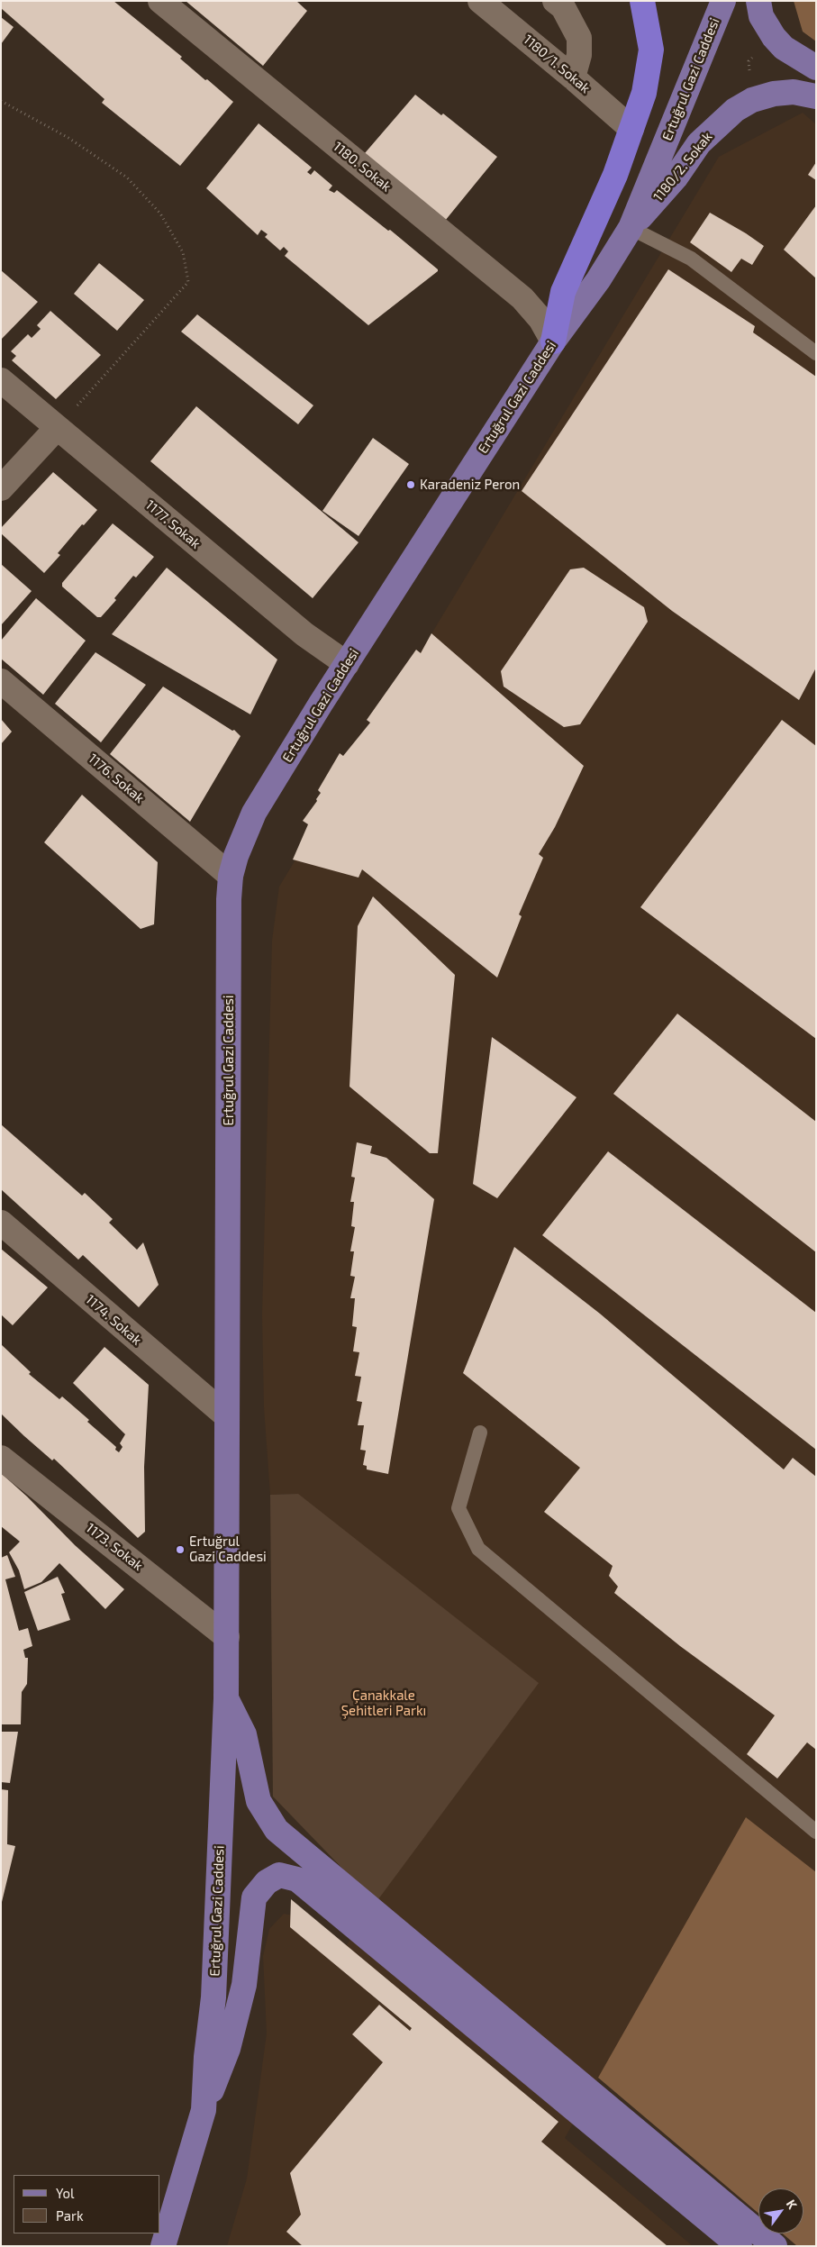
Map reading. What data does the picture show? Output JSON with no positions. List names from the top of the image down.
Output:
{
  "streets": {
    "main road": ["Ertuğrul Gazi Caddesi", "1180/2. Sokak"],
    "street": [
      "1180/1. Sokak",
      "1180. Sokak",
      "1177. Sokak",
      "1176. Sokak",
      "1174. Sokak",
      "1173. Sokak"
    ]
  },
  "crossings": [
    ["Ertuğrul Gazi Caddesi", "1180. Sokak"],
    ["Ertuğrul Gazi Caddesi", "1180/2. Sokak"],
    ["Ertuğrul Gazi Caddesi", "1177. Sokak"],
    ["Ertuğrul Gazi Caddesi", "1176. Sokak"],
    ["Ertuğrul Gazi Caddesi", "1174. Sokak"],
    ["Ertuğrul Gazi Caddesi", "1173. Sokak"]
  ],
  "parks": ["Çanakkale Şehitleri Parkı"],
  "places": ["Karadeniz Peron", "Ertuğrul Gazi Caddesi"],
  "legend": ["Yol", "Park"],
  "north": "top right"
}
